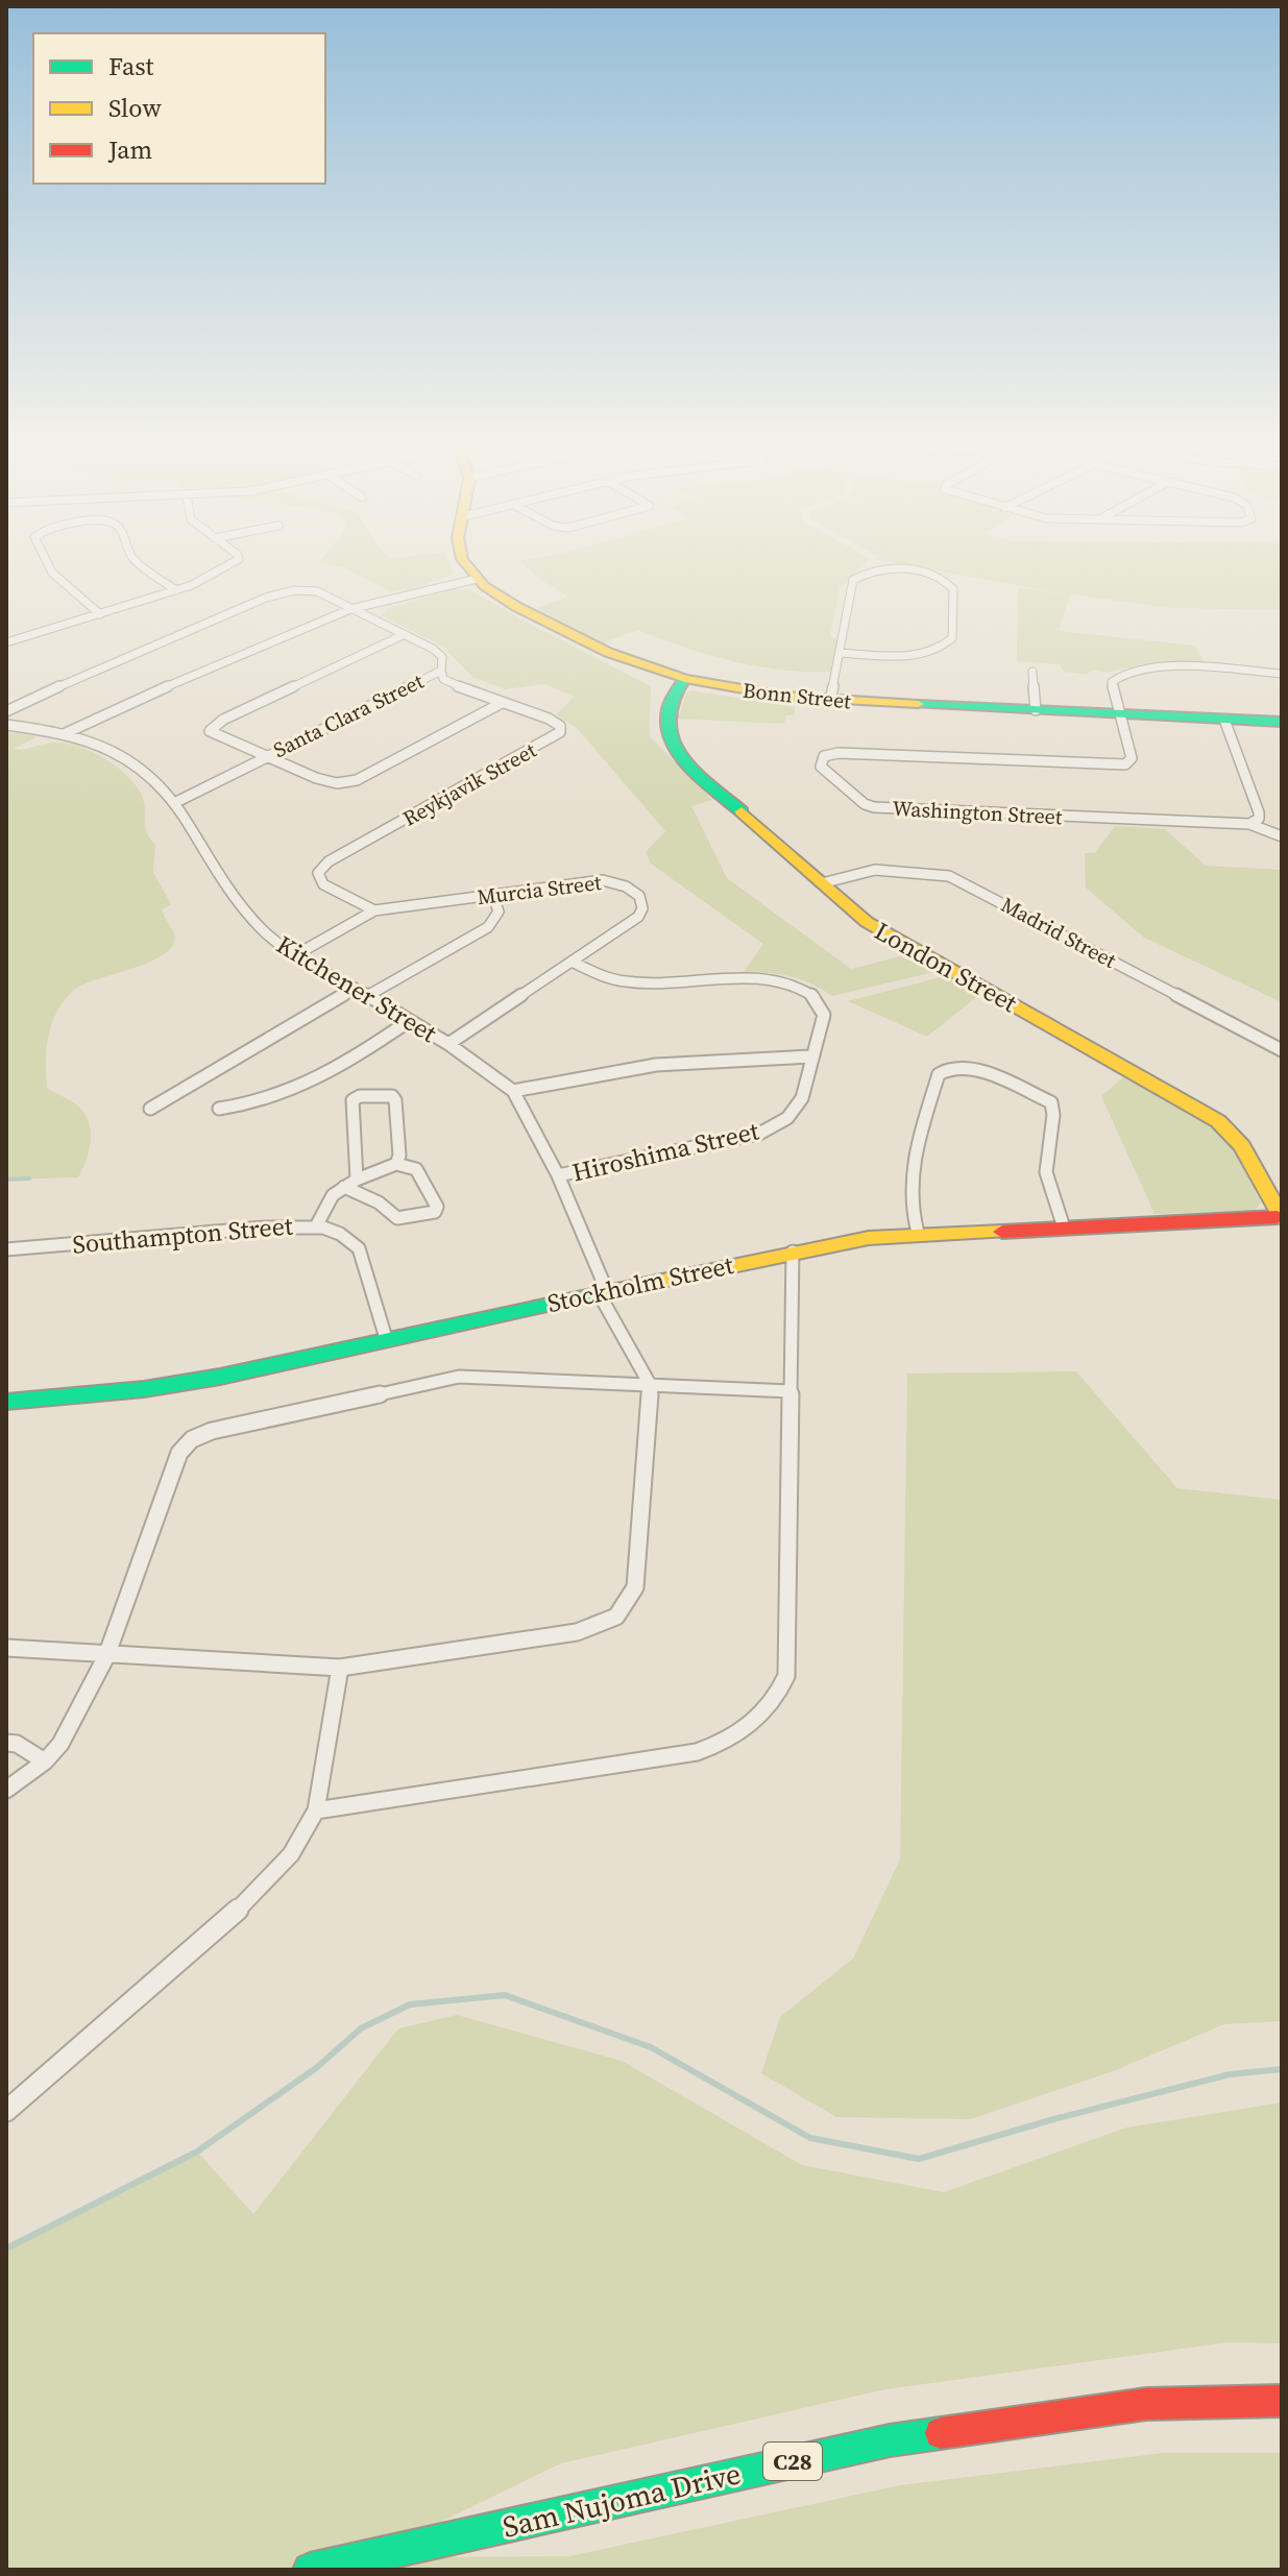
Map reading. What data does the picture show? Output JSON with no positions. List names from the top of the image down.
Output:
{
  "streets": {
    "street": [
      "Bonn Street",
      "Santa Clara Street",
      "Reykjavik Street",
      "Washington Street",
      "Murcia Street",
      "Madrid Street",
      "London Street",
      "Kitchener Street",
      "Hiroshima Street",
      "Southampton Street",
      "Stockholm Street",
      "C28",
      "Sam Nujoma Drive"
    ]
  },
  "crossings": [
    ["Bonn Street", "Washington Street"],
    ["Bonn Street", "London Street"],
    ["Santa Clara Street", "Reykjavik Street"],
    ["Santa Clara Street", "Kitchener Street"],
    ["Reykjavik Street", "Murcia Street"],
    ["Murcia Street", "Kitchener Street"],
    ["Murcia Street", "Hiroshima Street"],
    ["Madrid Street", "London Street"],
    ["London Street", "Stockholm Street"],
    ["Kitchener Street", "Hiroshima Street"],
    ["Kitchener Street", "Stockholm Street"],
    ["Southampton Street", "Stockholm Street"]
  ],
  "legend": ["Fast", "Slow", "Jam"]
}
